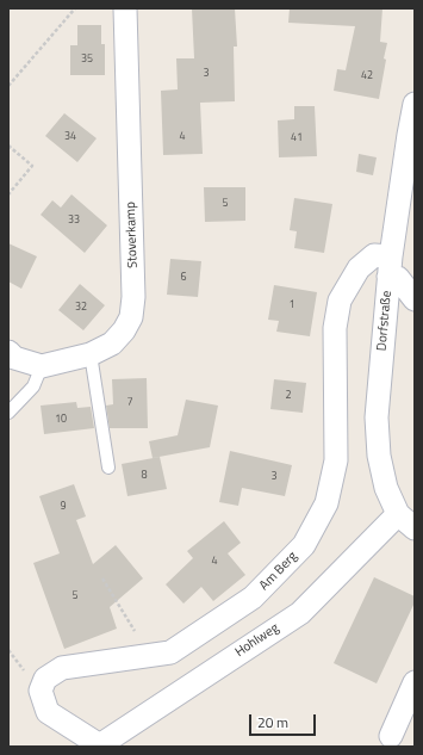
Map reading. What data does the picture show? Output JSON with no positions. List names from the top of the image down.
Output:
{
  "streets": {
    "street": [
      "Stoverkamp",
      "Dorfstraße",
      "Am Berg",
      "Hohlweg"
    ]
  },
  "crossings": [
    ["Dorfstraße", "Am Berg"],
    ["Dorfstraße", "Hohlweg"],
    ["Am Berg", "Hohlweg"]
  ],
  "house_numbers": [
    "35",
    "3",
    "42",
    "34",
    "4",
    "41",
    "5",
    "33",
    "6",
    "1",
    "32",
    "2",
    "7",
    "10",
    "8",
    "3",
    "9",
    "4",
    "5"
  ],
  "scale_bar": "20 m"
}
